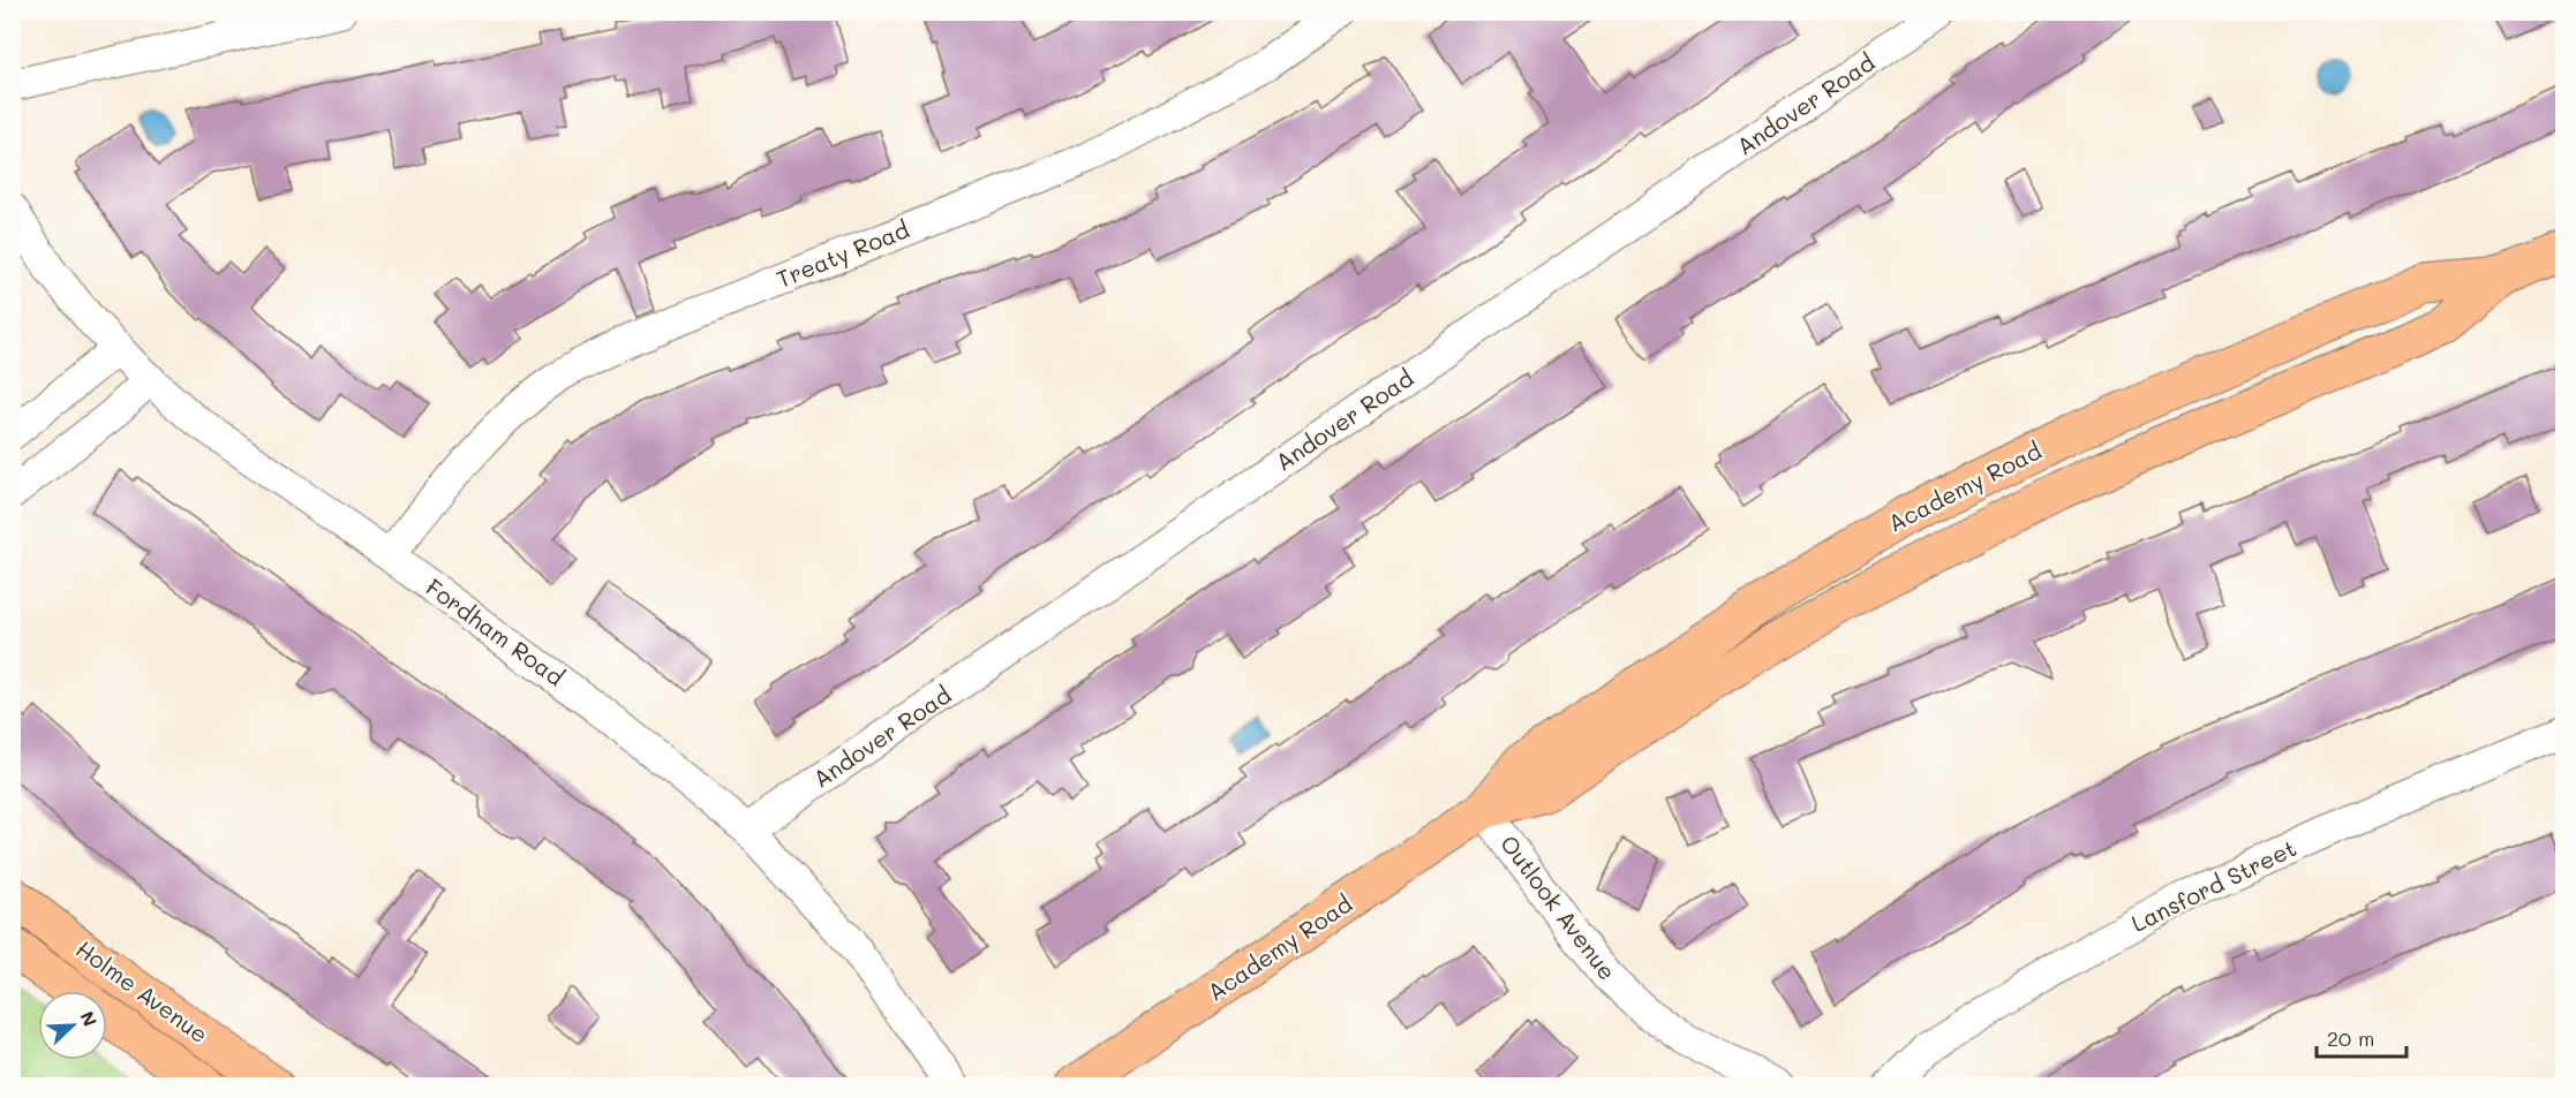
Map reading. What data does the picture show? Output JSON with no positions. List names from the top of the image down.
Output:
{
  "streets": {
    "main road": ["Academy Road", "Holme Avenue"],
    "street": [
      "Andover Road",
      "Treaty Road",
      "Fordham Road",
      "Lansford Street",
      "Outlook Avenue"
    ]
  },
  "crossings": [
    ["Andover Road", "Fordham Road"],
    ["Treaty Road", "Fordham Road"],
    ["Academy Road", "Outlook Avenue"]
  ],
  "scale_bar": "20 m",
  "north": "top right"
}
